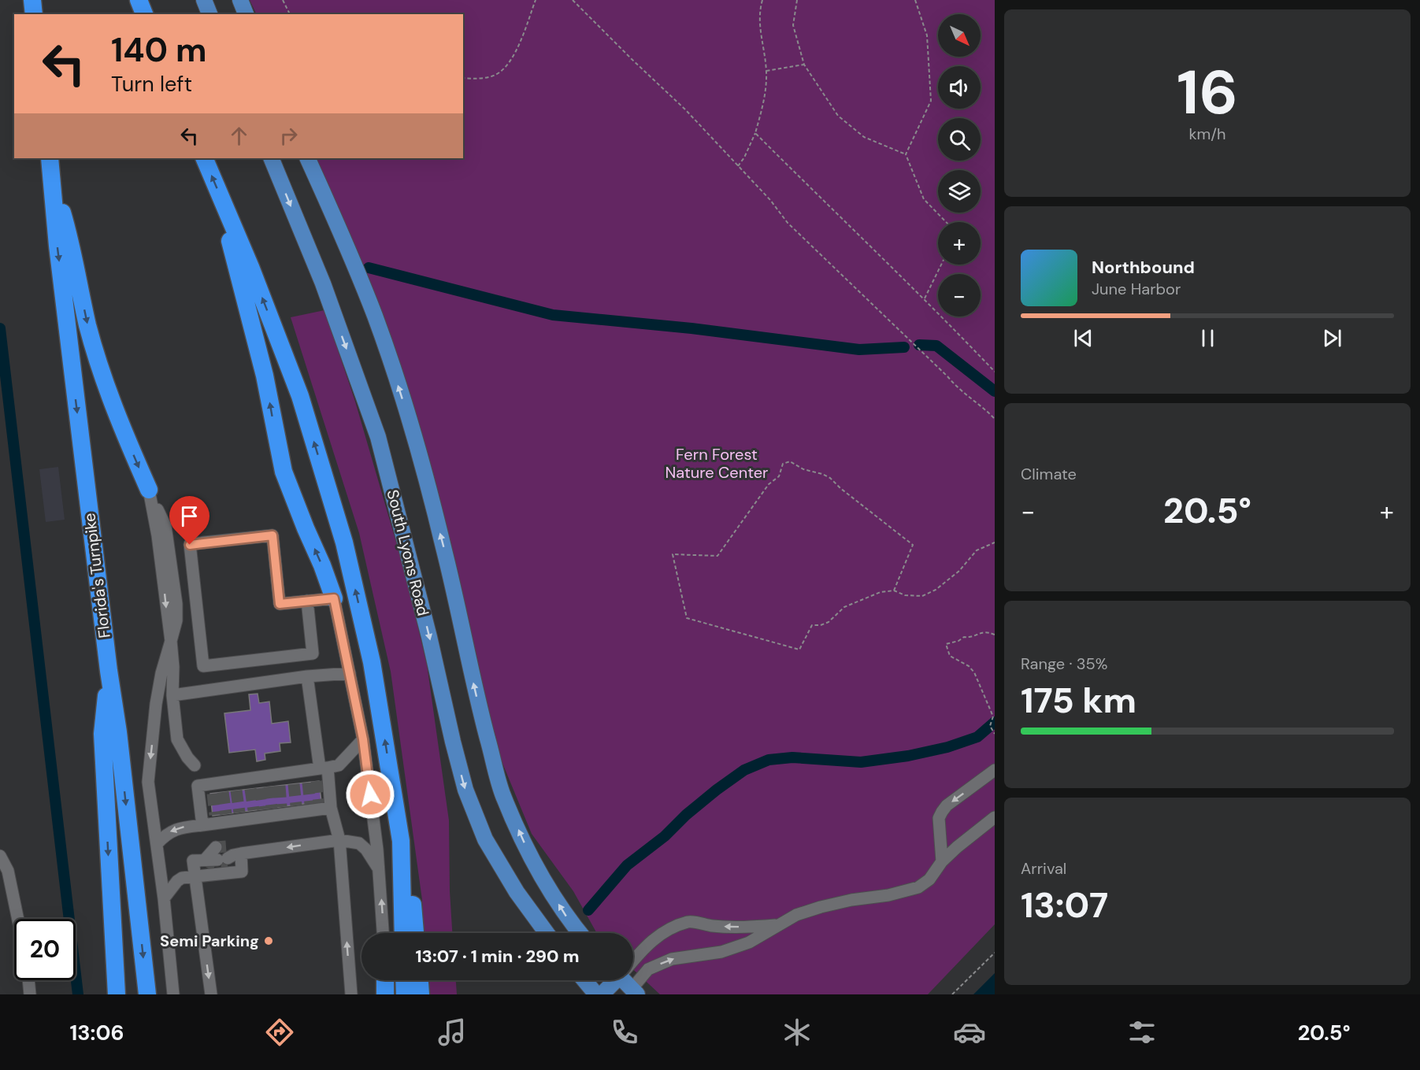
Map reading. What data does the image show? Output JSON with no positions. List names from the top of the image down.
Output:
{
  "streets": {
    "highway": ["Florida's Turnpike"],
    "main road": ["South Lyons Road"]
  },
  "parks": ["Fern Forest Nature Center"],
  "places": ["Semi Parking"],
  "north": "bottom right",
  "page": {
    "tile": [
      ["16", "km/h"],
      "Climate",
      ["Range · 35%", "175 km"],
      ["Arrival", "13:07"]
    ],
    "map_buttons": ["+", "−"],
    "turn": ["140 m", "Turn left"],
    "song": ["Northbound", "June Harbor"],
    "heat": ["−", "20.5°", "+"],
    "limit": "20",
    "trip": "13:07 · 1 min · 290 m",
    "tabs": ["13:06", "20.5°"]
  }
}
